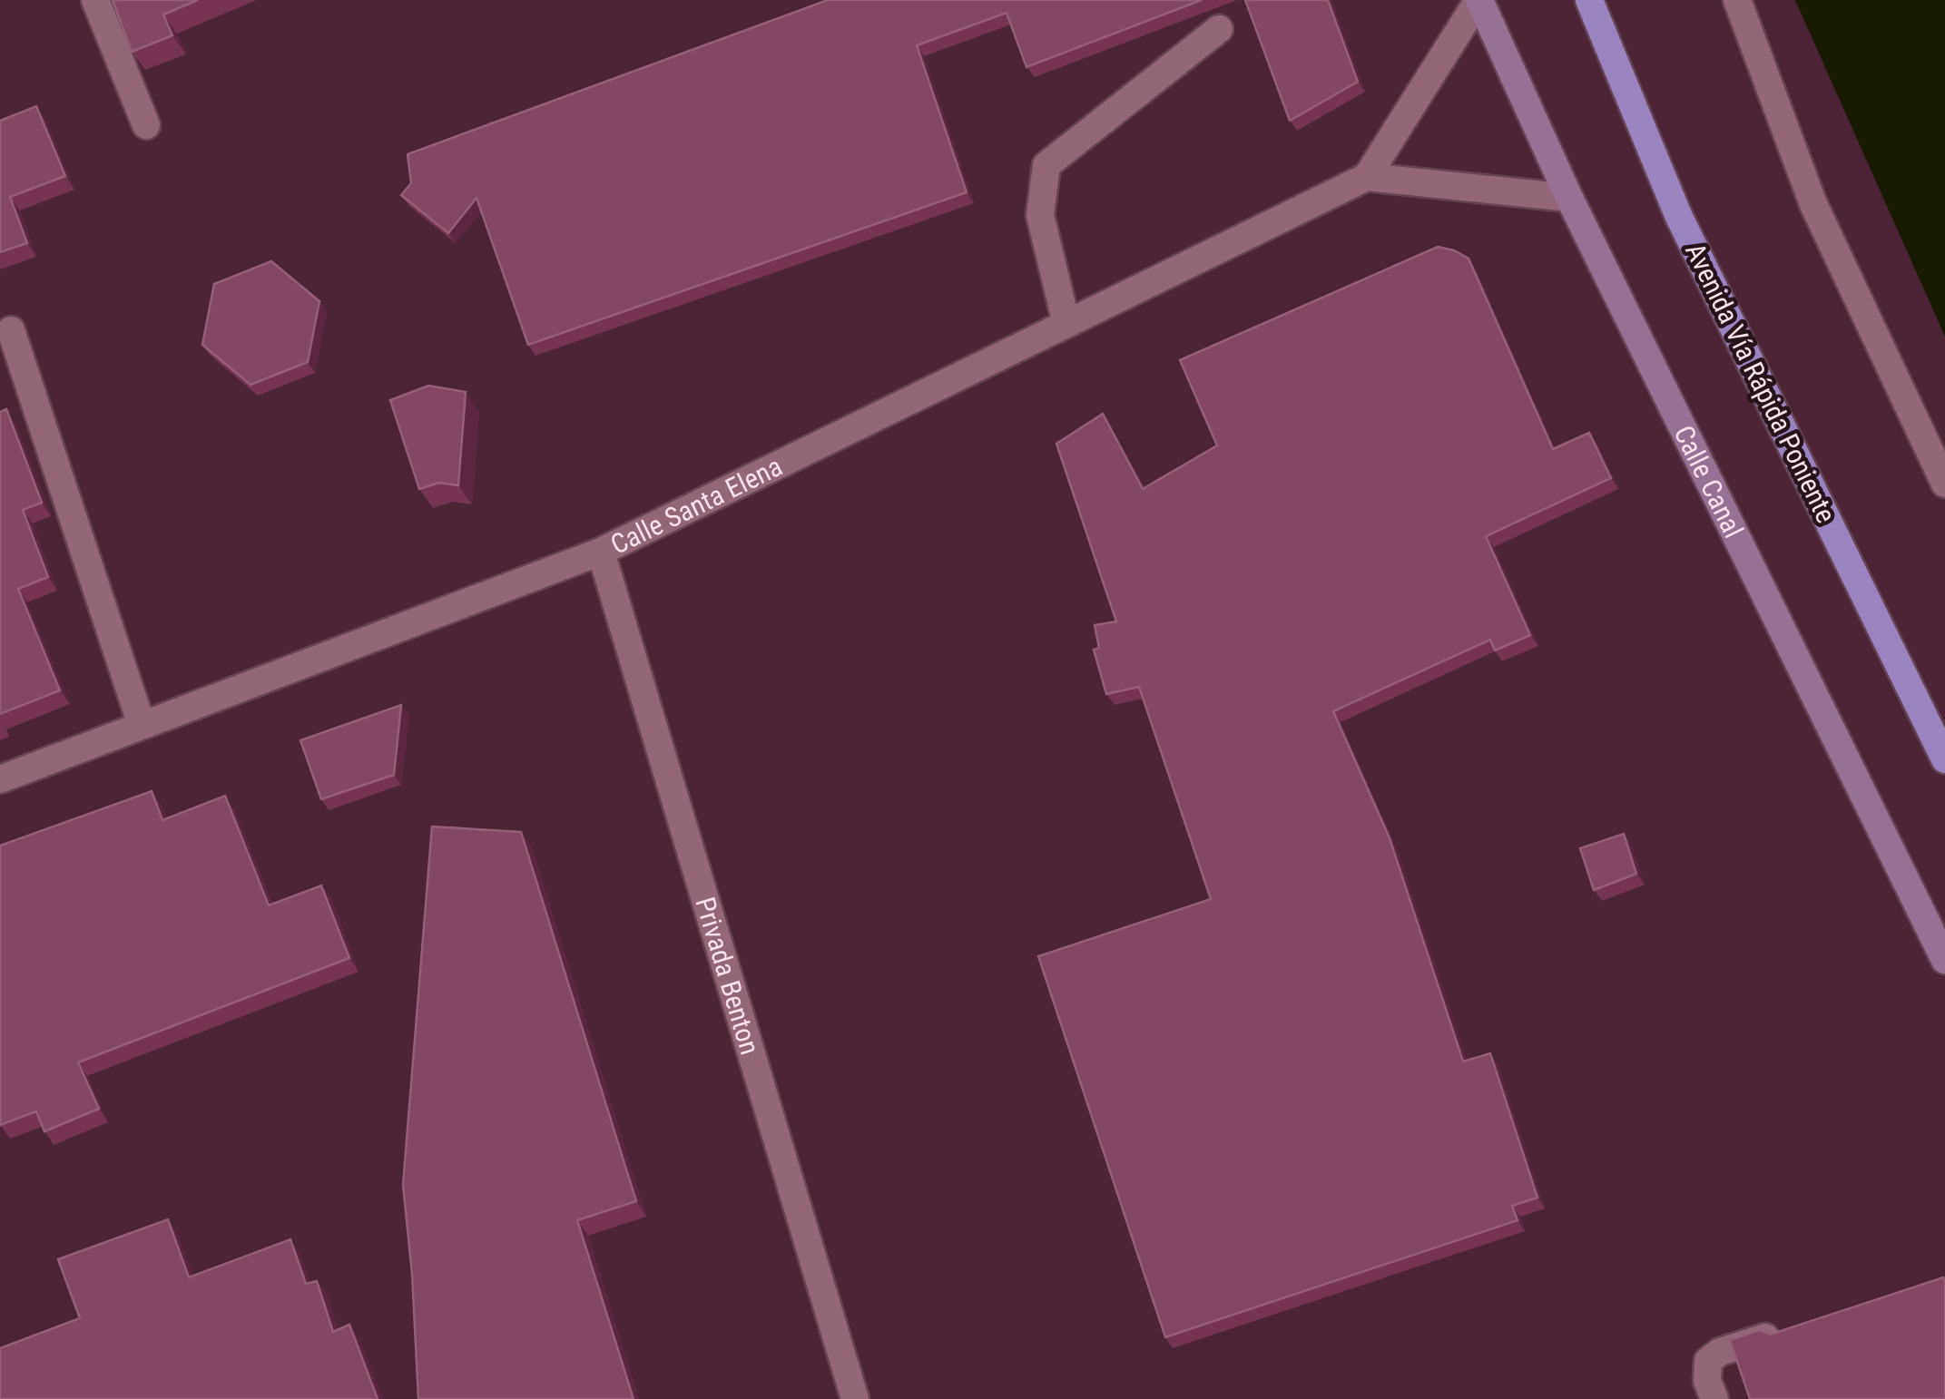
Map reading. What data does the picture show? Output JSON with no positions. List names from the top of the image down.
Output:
{
  "streets": {
    "highway": ["Avenida Vía Rápida Poniente"],
    "main road": ["Calle Canal"],
    "street": ["Calle Santa Elena", "Privada Benton"]
  },
  "crossings": [
    ["Calle Santa Elena", "Privada Benton"]
  ]
}
